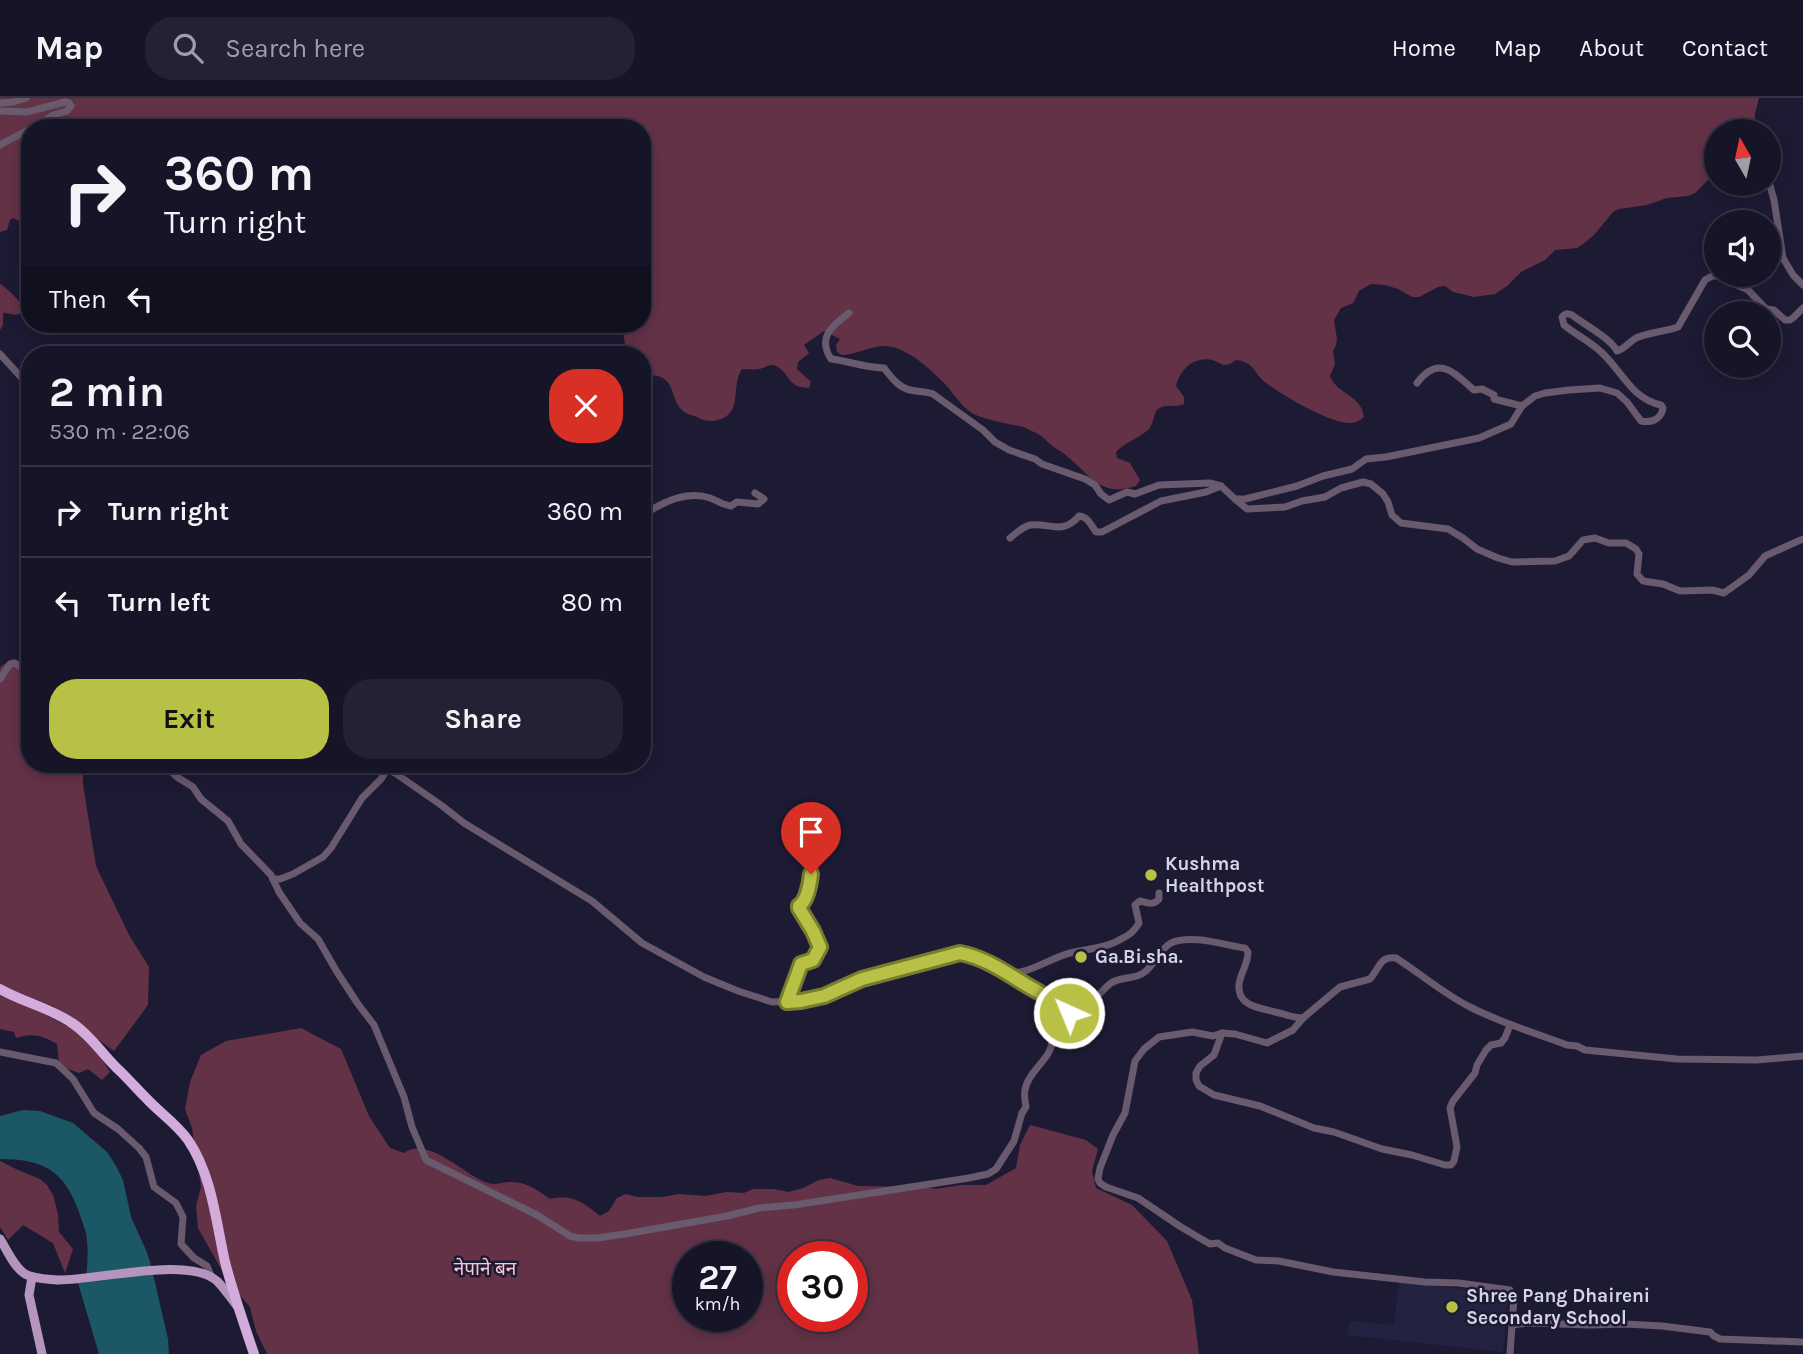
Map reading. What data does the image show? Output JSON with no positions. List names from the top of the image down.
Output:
{
  "parks": ["नेपाने बन"],
  "places": ["Kushma Healthpost", "Ga.Bi.sha.", "Shree Pang Dhaireni Secondary School"],
  "north": "top",
  "page": {
    "header": "Map",
    "search": "Search here",
    "nav": [
      "Home",
      "Map",
      "About",
      "Contact"
    ],
    "turn": ["360 m", "Turn right"],
    "then": "Then",
    "heading": ["2 min", "530 m · 22:06"],
    "list": [
      {
        "name": "Turn right",
        "value": "360 m"
      },
      {
        "name": "Turn left",
        "value": "80 m"
      }
    ],
    "buttons": ["Exit", "Share"],
    "speed": "27 km/h",
    "limit": "30"
  }
}
